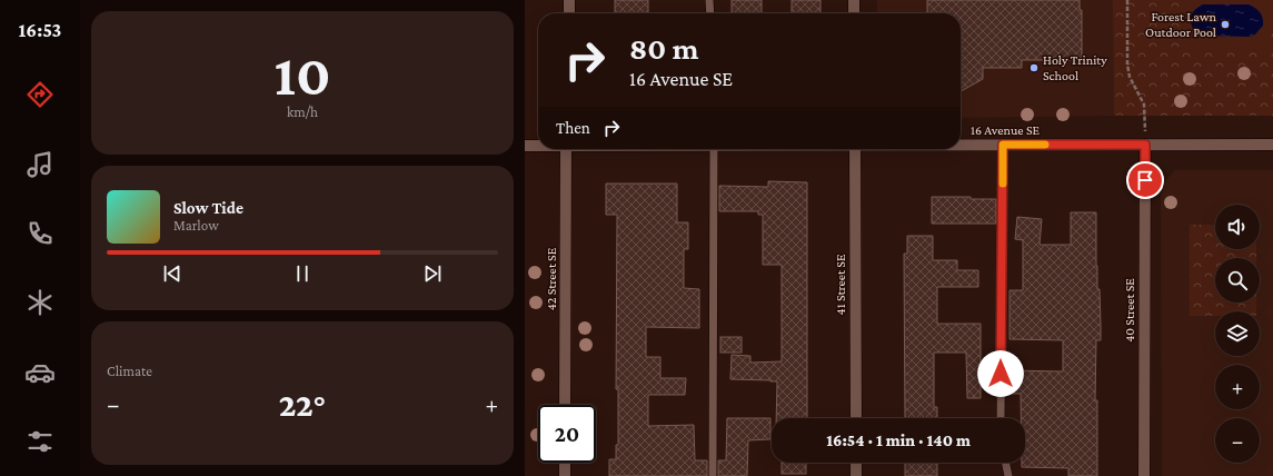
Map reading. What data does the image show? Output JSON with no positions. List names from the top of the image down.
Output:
{
  "streets": {
    "street": [
      "16 Avenue SE",
      "42 Street SE",
      "41 Street SE",
      "40 Street SE"
    ]
  },
  "crossings": [
    ["16 Avenue SE", "40 Street SE"]
  ],
  "places": ["Forest Lawn Outdoor Pool", "Holy Trinity School"],
  "page": {
    "tabs": "16:53",
    "tile": [
      ["10", "km/h"],
      "Climate"
    ],
    "turn": ["80 m", "16 Avenue SE"],
    "then": "Then",
    "song": ["Slow Tide", "Marlow"],
    "map_buttons": ["+", "−"],
    "heat": ["−", "22°", "+"],
    "limit": "20",
    "trip": "16:54 · 1 min · 140 m"
  }
}
